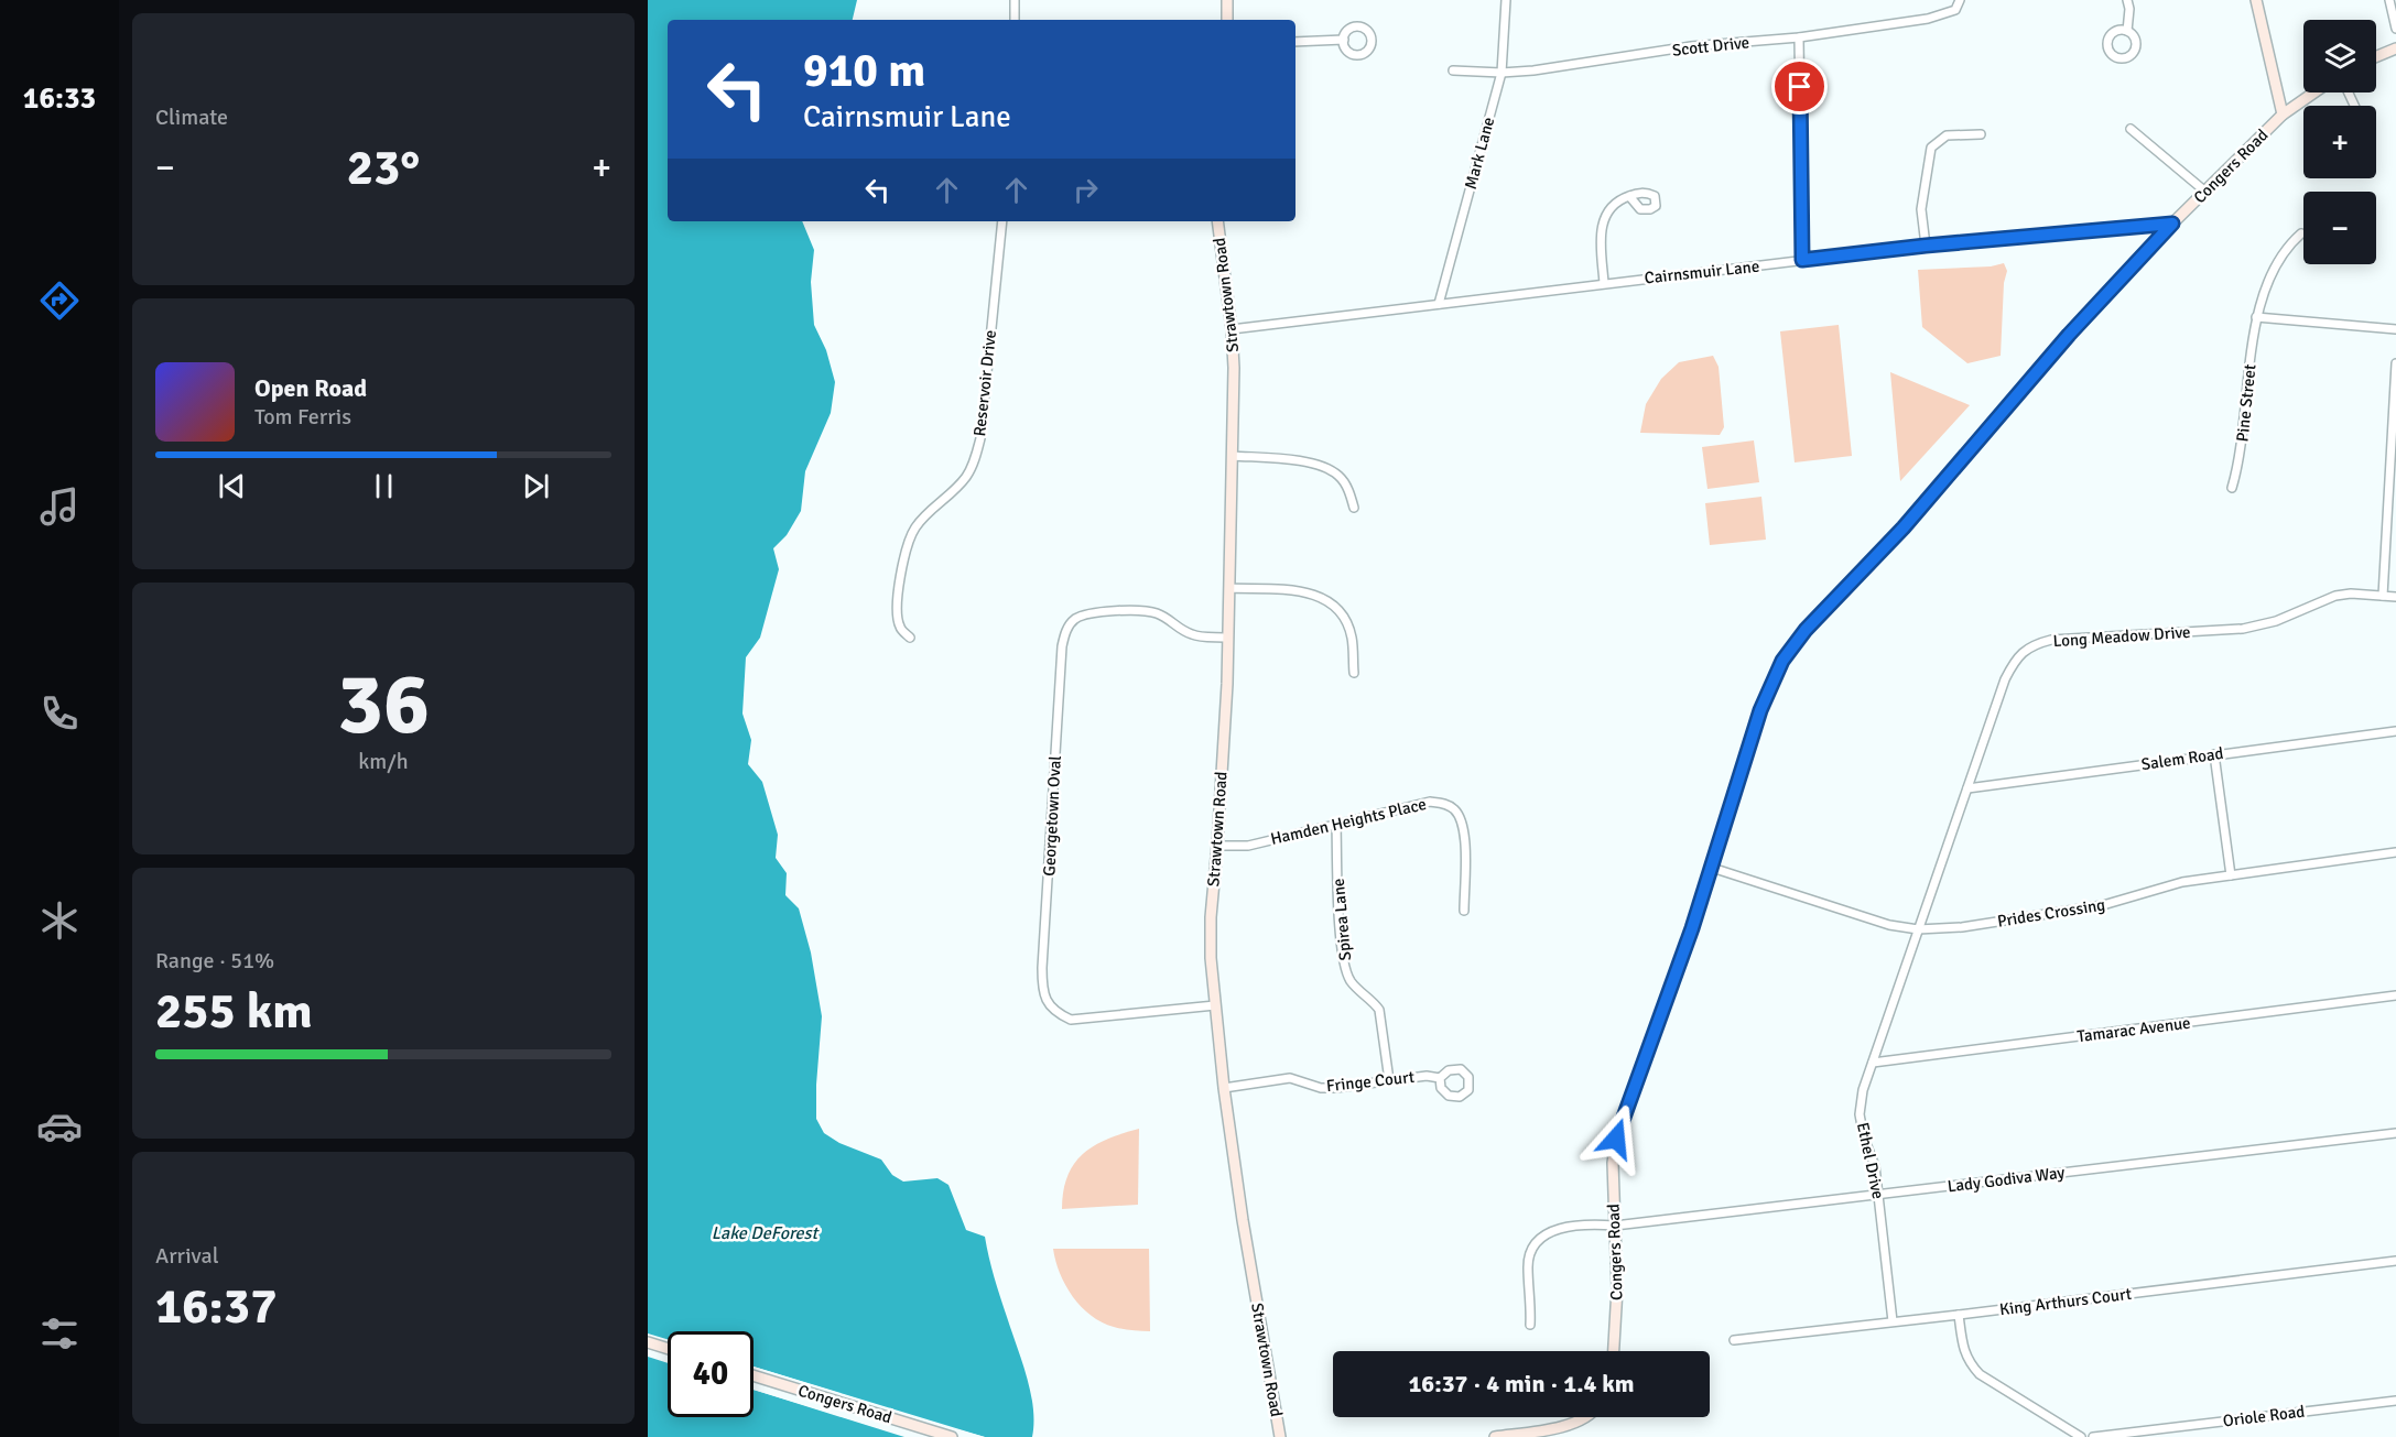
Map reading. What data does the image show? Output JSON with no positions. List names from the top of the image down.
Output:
{
  "streets": {
    "street": [
      "Scott Drive",
      "Mark Lane",
      "Congers Road",
      "Cairnsmuir Lane",
      "Strawtown Road",
      "Reservoir Drive",
      "Pine Street",
      "Long Meadow Drive",
      "Salem Road",
      "Georgetown Oval",
      "Hamden Heights Place",
      "Prides Crossing",
      "Spirea Lane",
      "Tamarac Avenue",
      "Fringe Court",
      "Ethel Drive",
      "Lady Godiva Way",
      "King Arthurs Court",
      "Oriole Road"
    ]
  },
  "crossings": [
    ["Scott Drive", "Mark Lane"],
    ["Mark Lane", "Cairnsmuir Lane"],
    ["Congers Road", "Cairnsmuir Lane"],
    ["Congers Road", "Prides Crossing"],
    ["Congers Road", "Lady Godiva Way"],
    ["Cairnsmuir Lane", "Strawtown Road"],
    ["Strawtown Road", "Georgetown Oval"],
    ["Strawtown Road", "Hamden Heights Place"],
    ["Strawtown Road", "Fringe Court"],
    ["Long Meadow Drive", "Salem Road"],
    ["Long Meadow Drive", "Prides Crossing"],
    ["Long Meadow Drive", "Ethel Drive"],
    ["Hamden Heights Place", "Spirea Lane"],
    ["Prides Crossing", "Ethel Drive"],
    ["Spirea Lane", "Fringe Court"],
    ["Tamarac Avenue", "Ethel Drive"],
    ["Ethel Drive", "Lady Godiva Way"],
    ["Ethel Drive", "King Arthurs Court"]
  ],
  "water": ["Lake DeForest"],
  "page": {
    "tabs": "16:33",
    "tile": [
      "Climate",
      ["36", "km/h"],
      ["Range · 51%", "255 km"],
      ["Arrival", "16:37"]
    ],
    "map_buttons": ["+", "−"],
    "turn": ["910 m", "Cairnsmuir Lane"],
    "heat": ["−", "23°", "+"],
    "song": ["Open Road", "Tom Ferris"],
    "limit": "40",
    "trip": "16:37 · 4 min · 1.4 km"
  }
}
